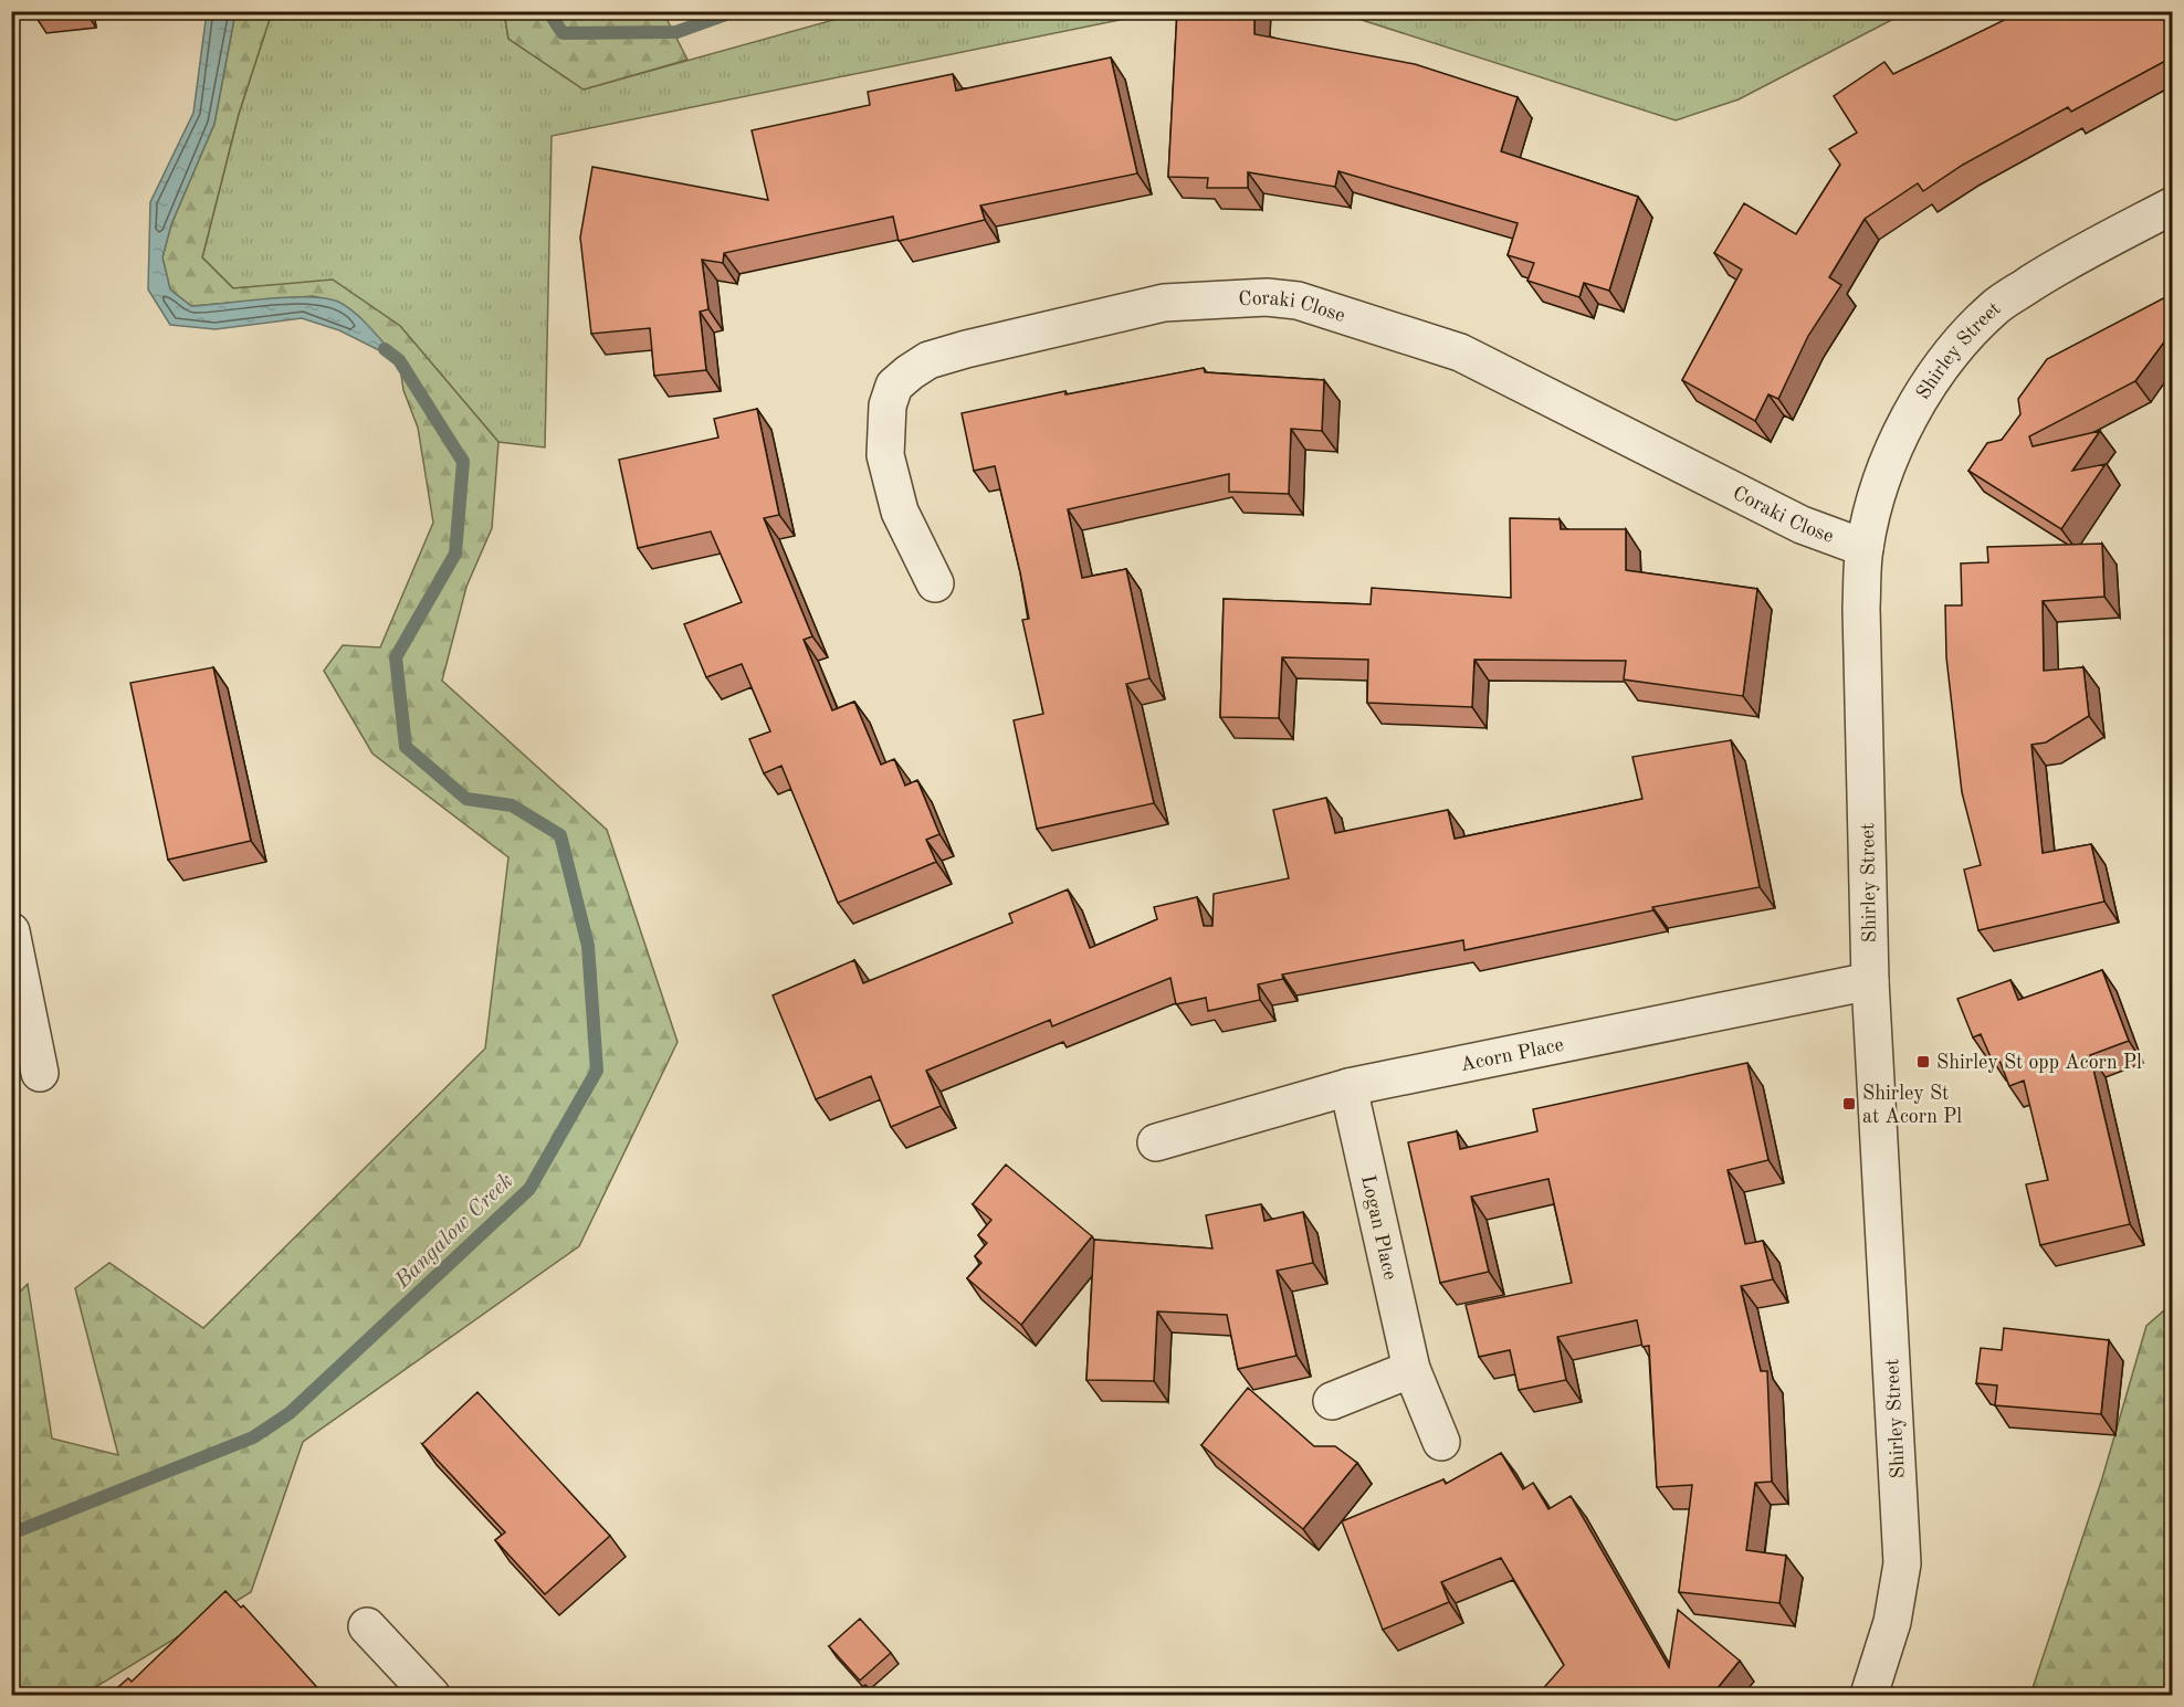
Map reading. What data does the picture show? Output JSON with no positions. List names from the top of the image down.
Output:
{
  "streets": {
    "street": [
      "Coraki Close",
      "Shirley Street",
      "Acorn Place",
      "Logan Place"
    ]
  },
  "crossings": [
    ["Coraki Close", "Shirley Street"],
    ["Shirley Street", "Acorn Place"],
    ["Acorn Place", "Logan Place"]
  ],
  "water": ["Bangalow Creek"],
  "places": {
    "transit": ["Shirley St opp Acorn Pl", "Shirley St at Acorn Pl"]
  }
}
